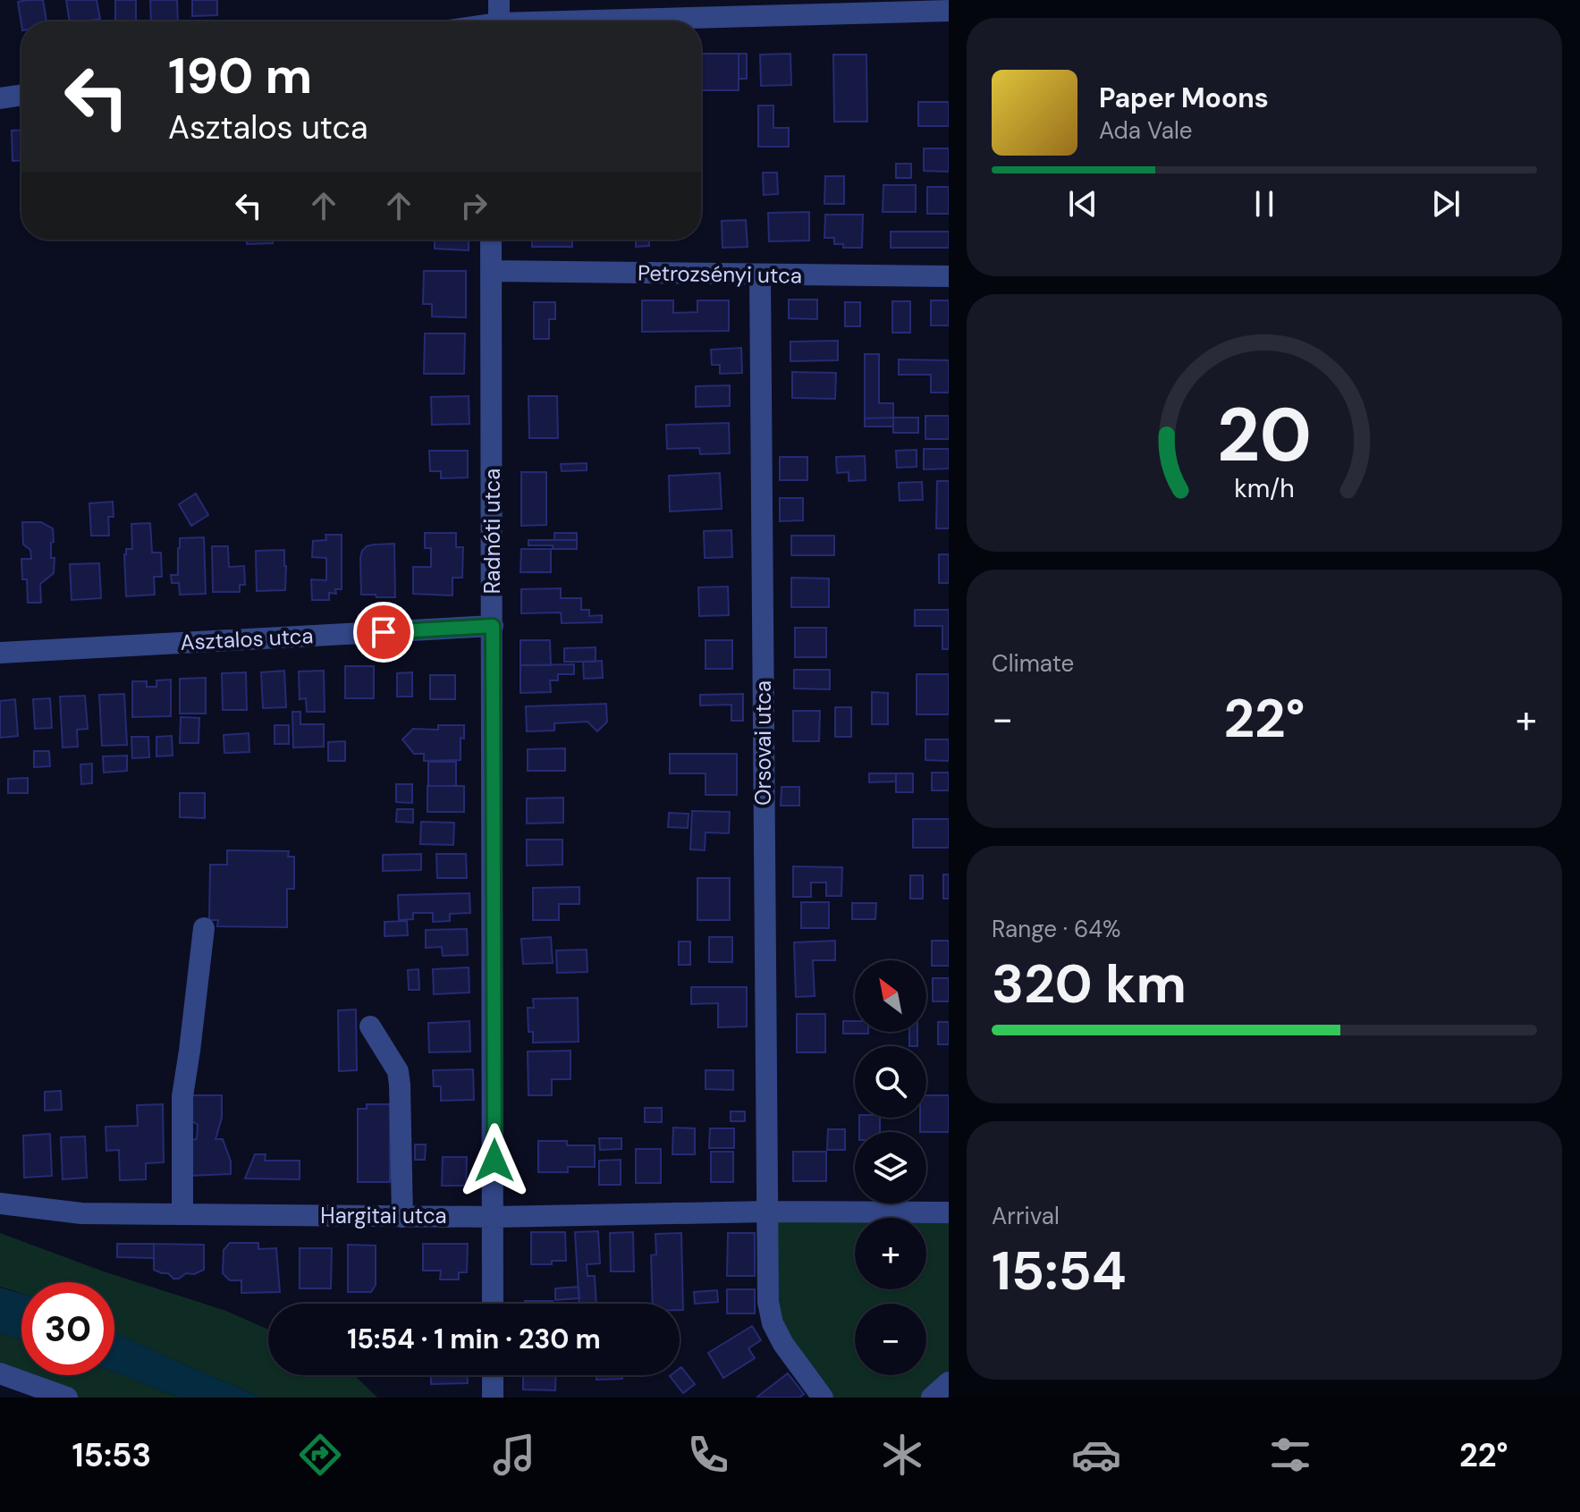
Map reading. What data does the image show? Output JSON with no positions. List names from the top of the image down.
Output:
{
  "streets": {
    "street": [
      "Petrozsényi utca",
      "Radnóti utca",
      "Asztalos utca",
      "Orsovai utca",
      "Hargitai utca"
    ]
  },
  "crossings": [
    ["Petrozsényi utca", "Radnóti utca"],
    ["Petrozsényi utca", "Orsovai utca"],
    ["Radnóti utca", "Asztalos utca"],
    ["Radnóti utca", "Hargitai utca"],
    ["Orsovai utca", "Hargitai utca"]
  ],
  "north": "top left",
  "page": {
    "turn": ["190 m", "Asztalos utca"],
    "song": ["Paper Moons", "Ada Vale"],
    "tile": [
      "Climate",
      ["Range · 64%", "320 km"],
      ["Arrival", "15:54"]
    ],
    "heat": ["−", "22°", "+"],
    "map_buttons": ["+", "−"],
    "limit": "30",
    "trip": "15:54 · 1 min · 230 m",
    "tabs": ["15:53", "22°"],
    "gauge": ["20", "km/h"]
  }
}
